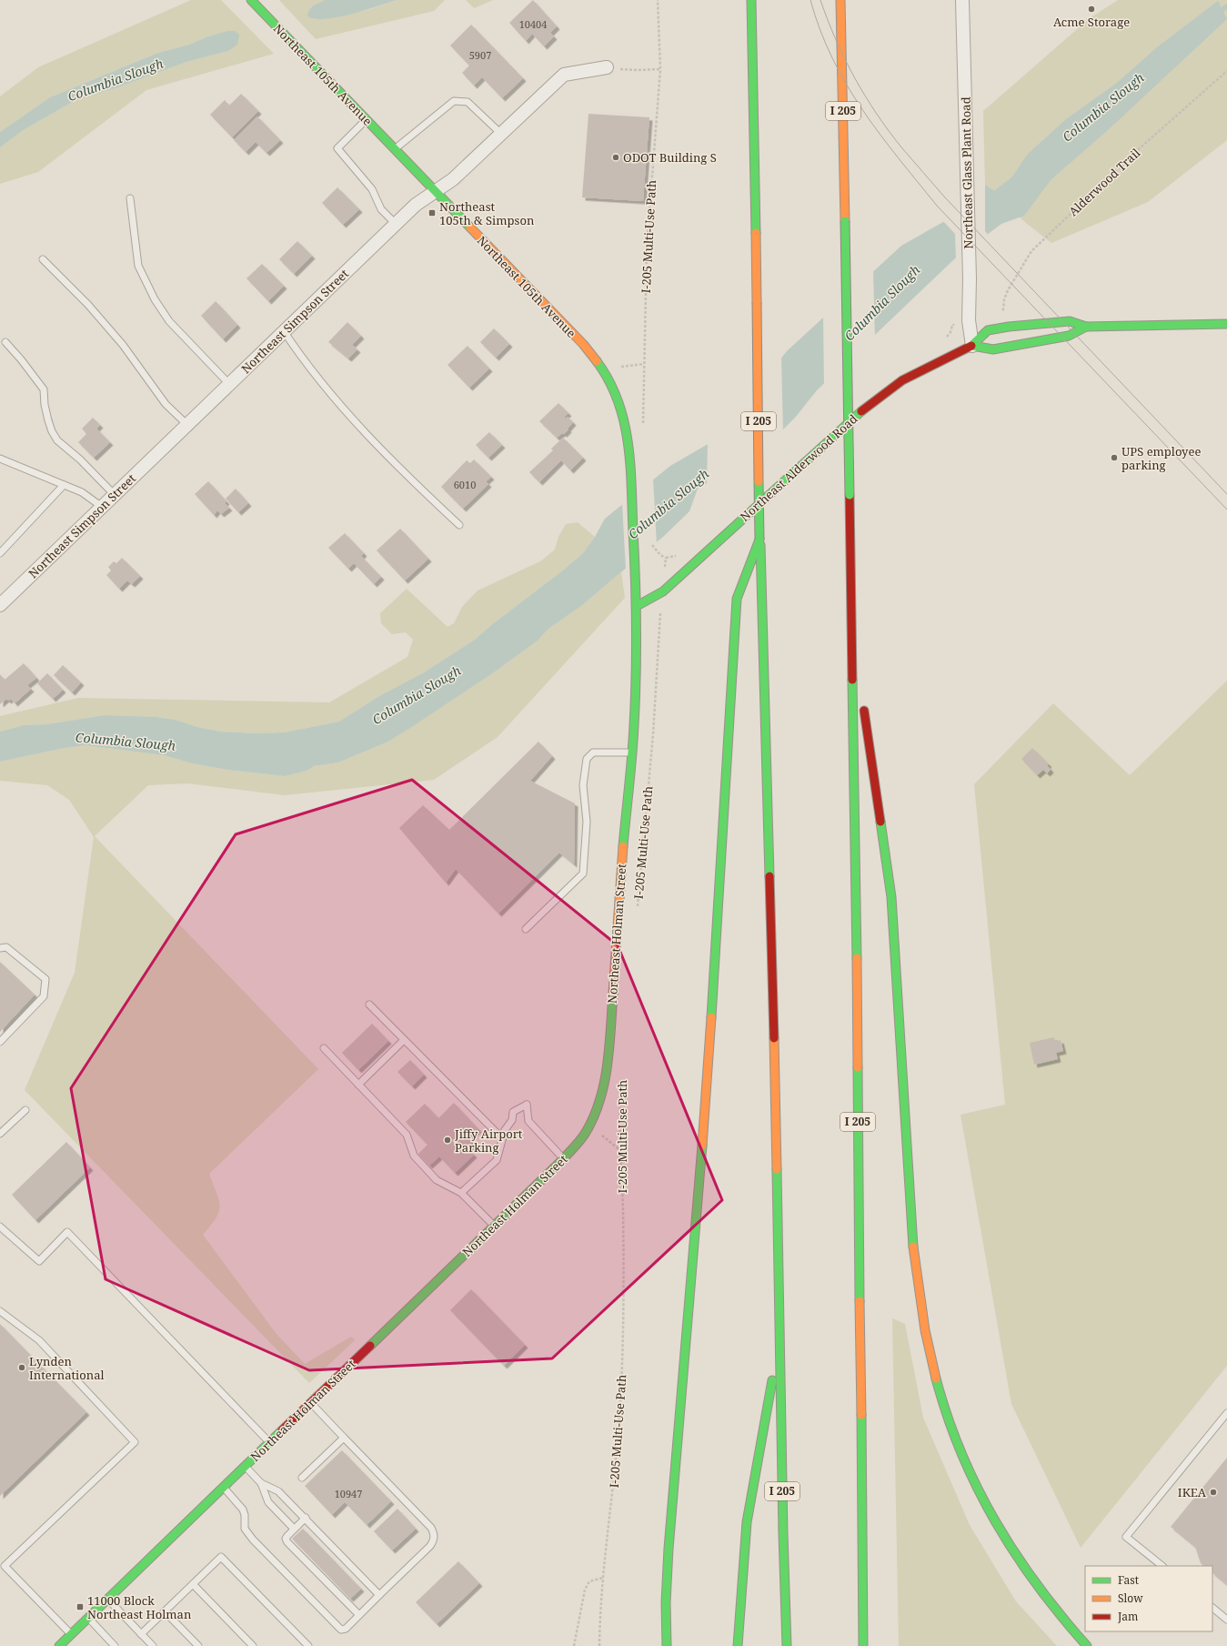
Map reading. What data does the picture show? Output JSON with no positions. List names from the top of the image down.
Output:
{
  "streets": {
    "main road": [
      "Northeast 105th Avenue",
      "I 205",
      "Northeast Alderwood Road",
      "Northeast Holman Street"
    ],
    "street": ["Northeast Glass Plant Road", "Northeast Simpson Street"],
    "path": ["Alderwood Trail", "I-205 Multi-Use Path"]
  },
  "crossings": [
    ["Northeast 105th Avenue", "Northeast Simpson Street"],
    ["Northeast 105th Avenue", "Northeast Alderwood Road"],
    ["Northeast 105th Avenue", "Northeast Holman Street"],
    ["Northeast Glass Plant Road", "Northeast Alderwood Road"],
    ["Northeast Alderwood Road", "Northeast Holman Street"]
  ],
  "water": ["Columbia Slough"],
  "places": {
    "other": [
      "Acme Storage",
      "ODOT Building S",
      "UPS employee parking",
      "Jiffy Airport Parking",
      "Lynden International",
      "IKEA"
    ],
    "transit": ["Northeast 105th & Simpson", "11000 Block Northeast Holman"]
  },
  "house_numbers": [
    "10404",
    "5907",
    "6010",
    "10947"
  ],
  "legend": ["Fast", "Slow", "Jam"]
}
